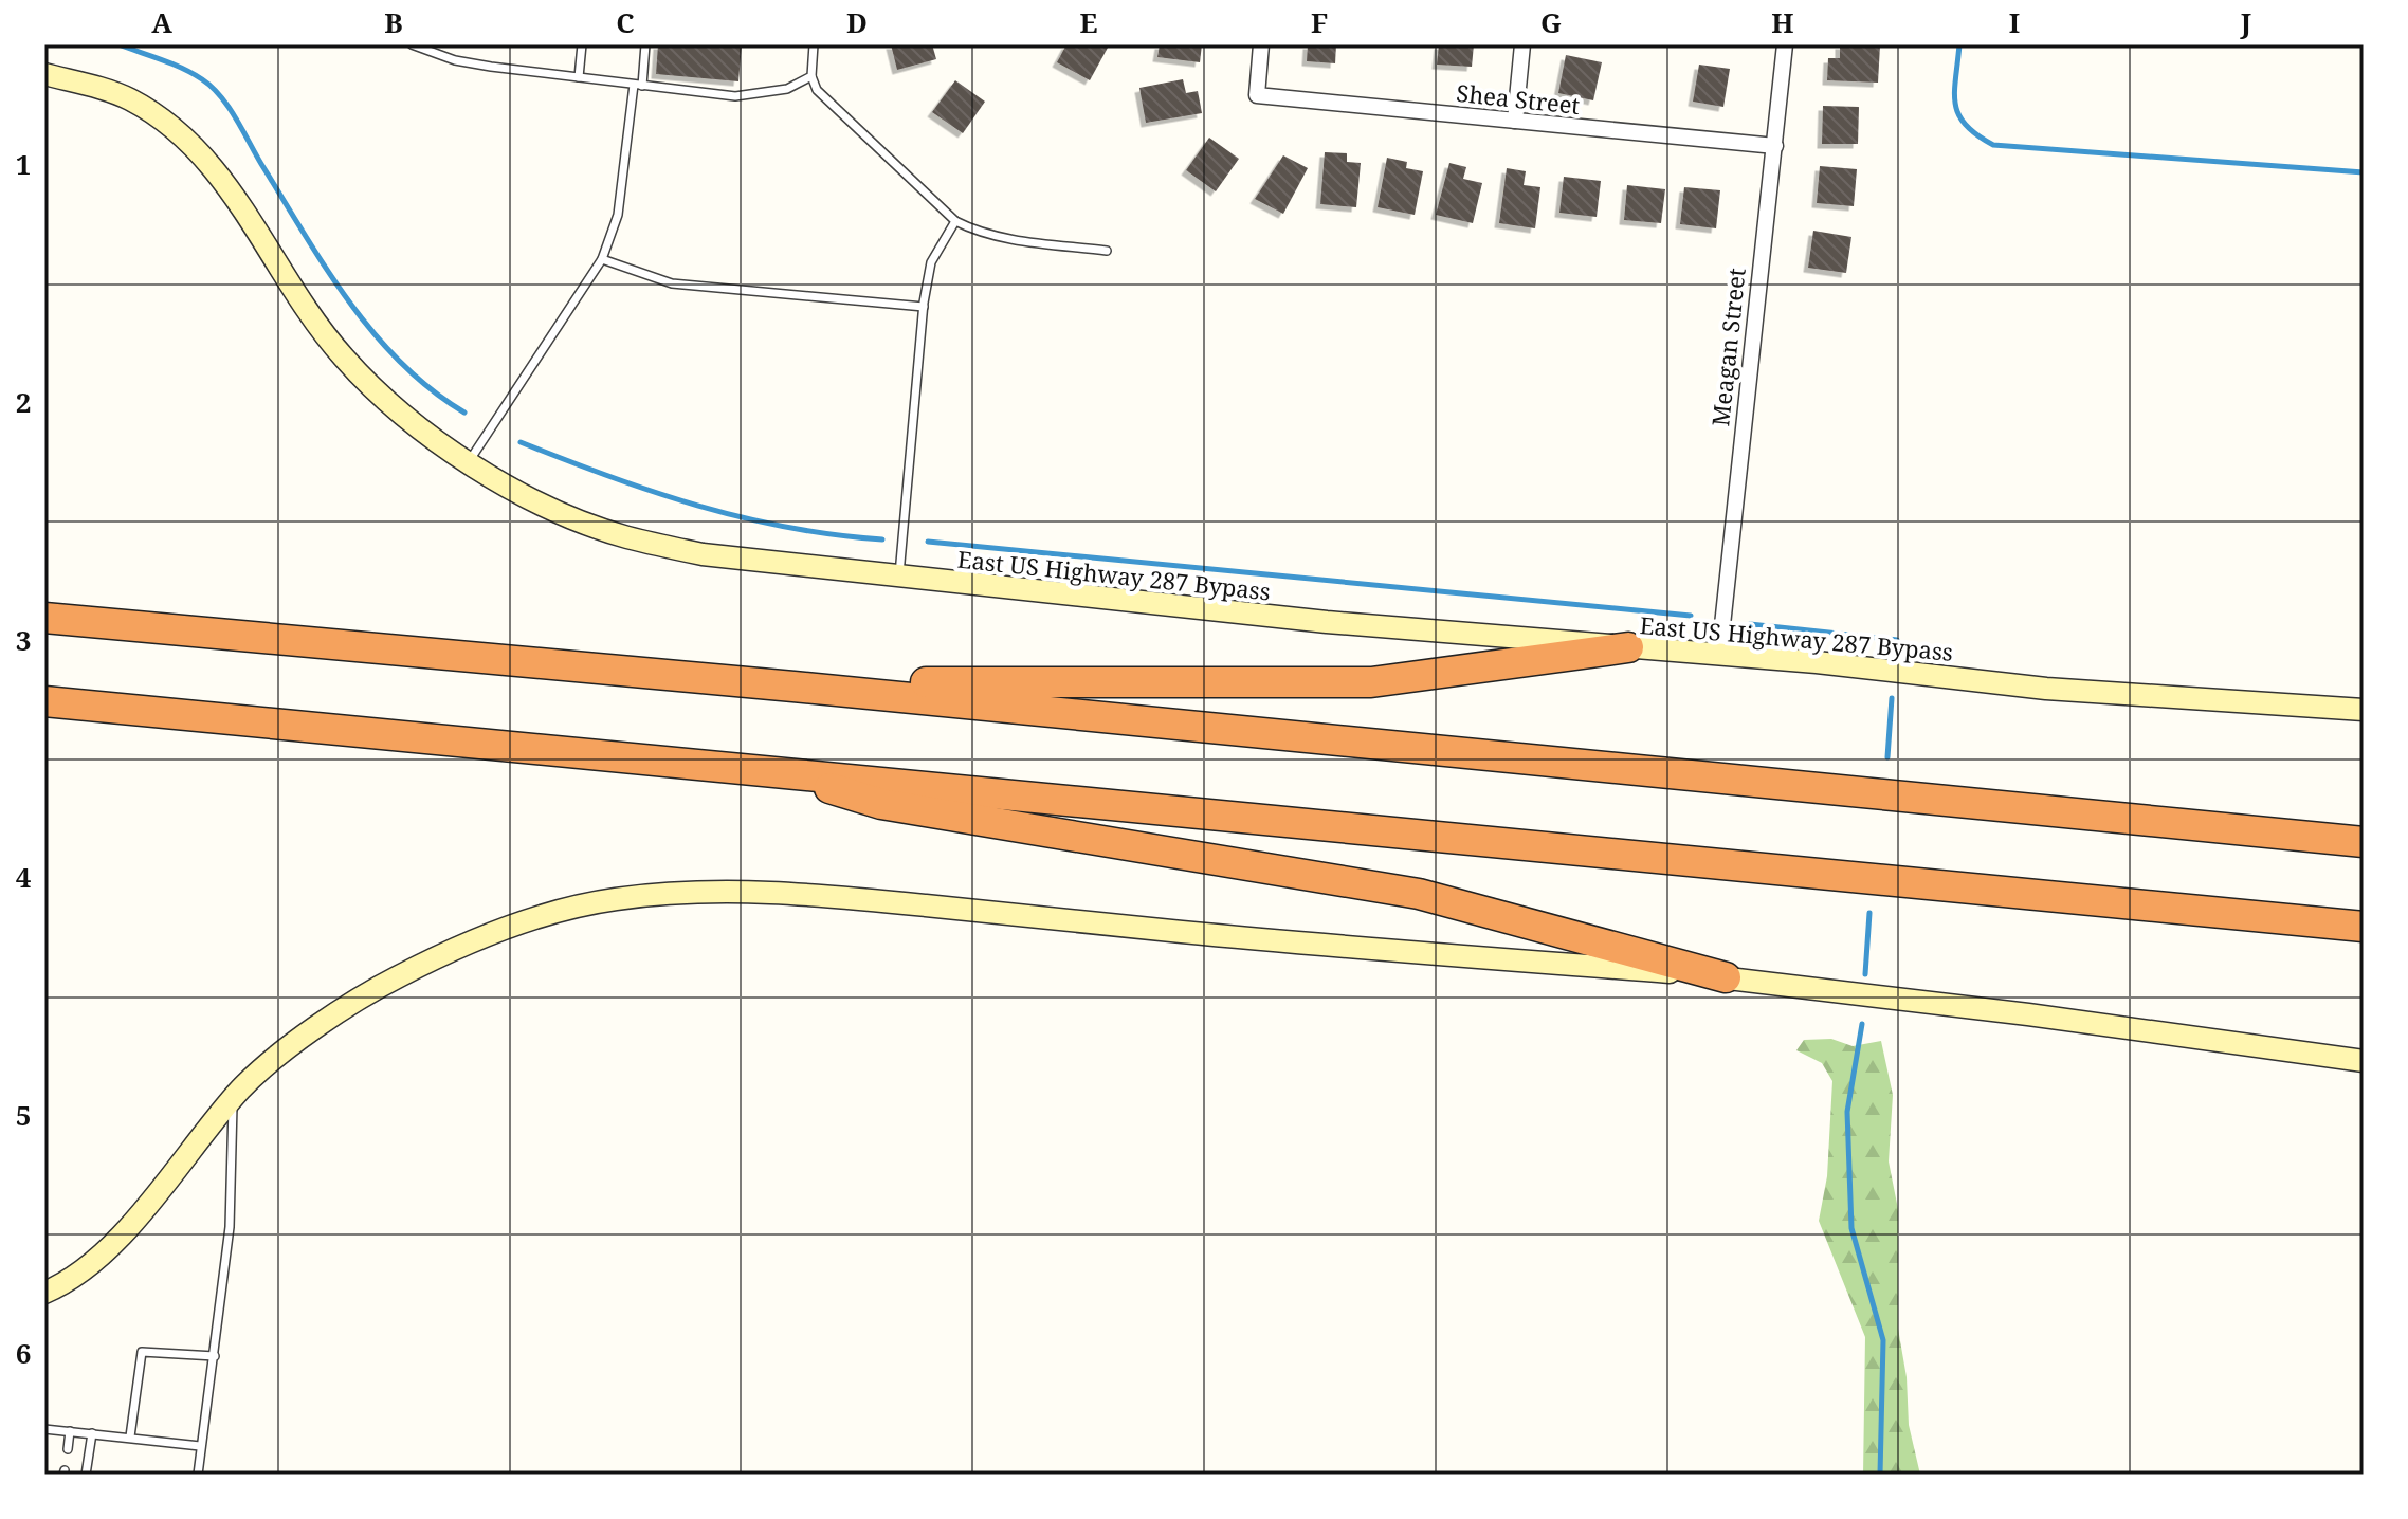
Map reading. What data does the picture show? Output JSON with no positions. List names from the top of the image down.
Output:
{
  "streets": {
    "main road": ["East US Highway 287 Bypass"],
    "street": ["Shea Street", "Meagan Street"]
  },
  "crossings": [
    ["Shea Street", "Meagan Street"],
    ["Meagan Street", "East US Highway 287 Bypass"]
  ],
  "grid": {
    "columns": [
      "A",
      "B",
      "C",
      "D",
      "E",
      "F",
      "G",
      "H",
      "I",
      "J"
    ],
    "rows": [
      "1",
      "2",
      "3",
      "4",
      "5",
      "6"
    ]
  }
}
